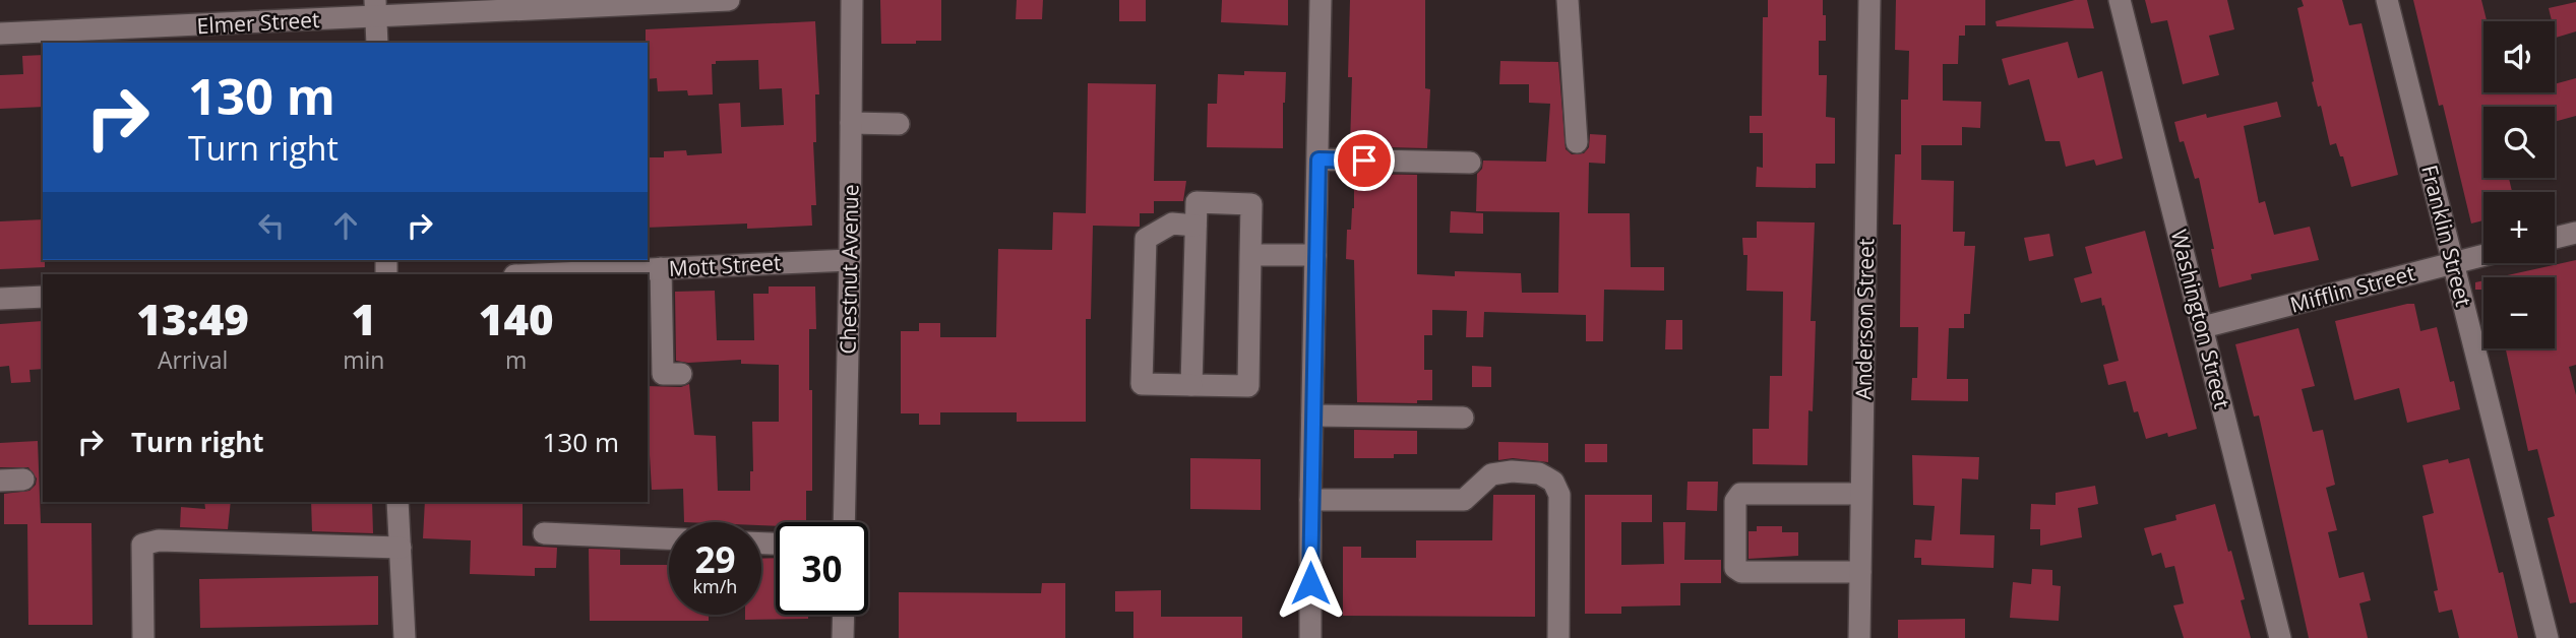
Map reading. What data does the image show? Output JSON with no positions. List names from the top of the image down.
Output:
{
  "streets": {
    "street": [
      "Elmer Street",
      "Franklin Street",
      "Mott Street",
      "Chestnut Avenue",
      "Mifflin Street",
      "Anderson Street",
      "Washington Street"
    ]
  },
  "crossings": [
    ["Franklin Street", "Mifflin Street"],
    ["Mott Street", "Chestnut Avenue"],
    ["Mifflin Street", "Washington Street"]
  ],
  "page": {
    "map_buttons": ["+", "−"],
    "turn": ["130 m", "Turn right"],
    "eta": [
      "13:49",
      "Arrival",
      "1",
      "min",
      "140",
      "m"
    ],
    "list": [
      {
        "name": "Turn right",
        "value": "130 m"
      }
    ],
    "speed": "29 km/h",
    "limit": "30"
  }
}
